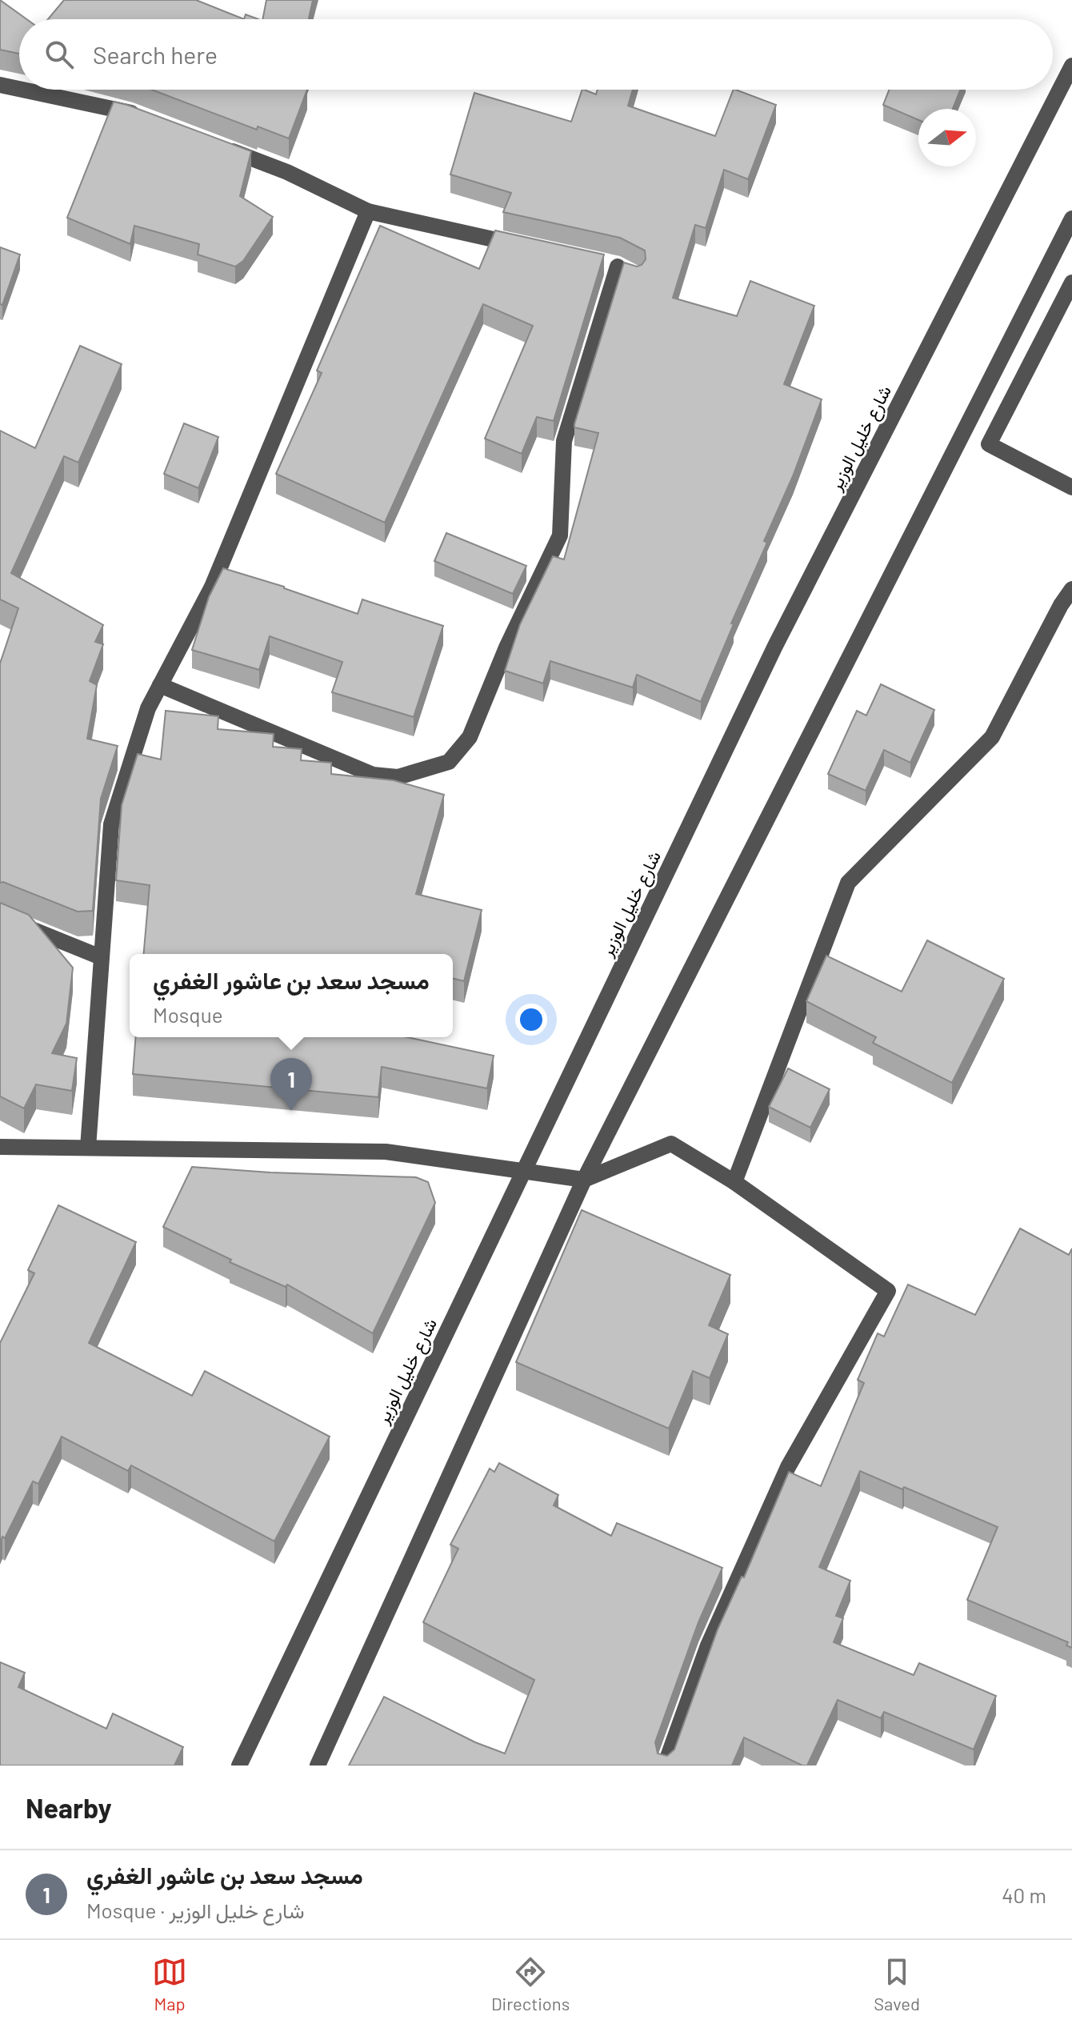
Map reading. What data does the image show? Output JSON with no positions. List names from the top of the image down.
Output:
{
  "streets": {
    "street": ["شارع خليل الوزير"]
  },
  "north": "right",
  "page": {
    "search": "Search here",
    "popup": ["مسجد سعد بن عاشور الغفري", "Mosque"],
    "pins": "1",
    "heading": "Nearby",
    "list": [
      {
        "mark": "1",
        "name": "مسجد سعد بن عاشور الغفري",
        "note": "Mosque · شارع خليل الوزير",
        "value": "40 m"
      }
    ],
    "nav": ["Map", "Directions", "Saved"]
  }
}
